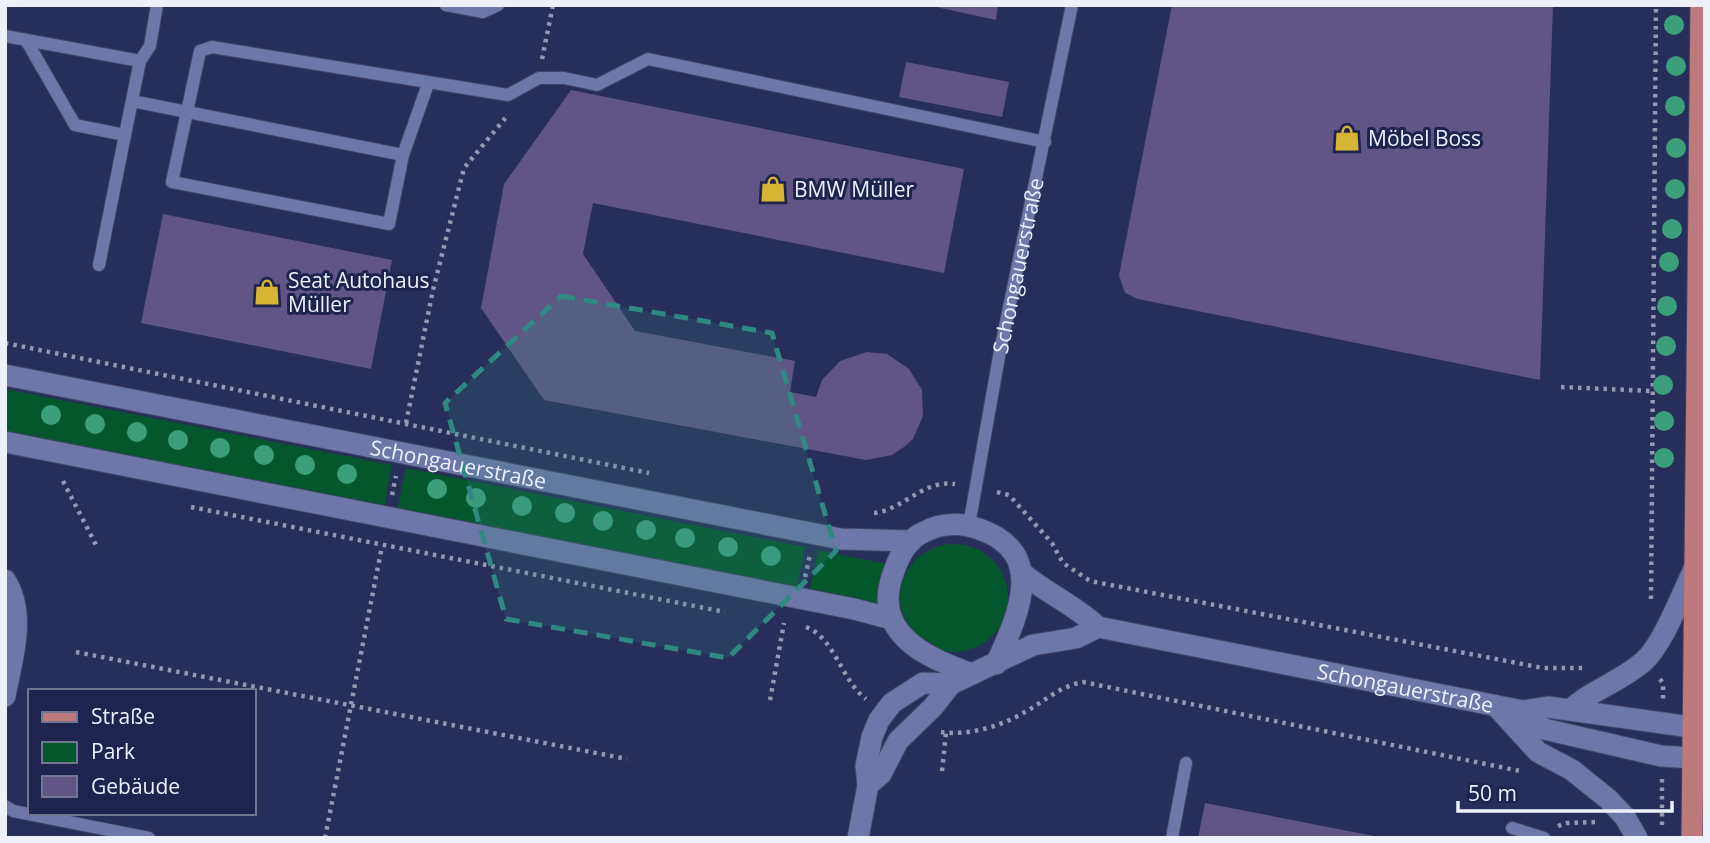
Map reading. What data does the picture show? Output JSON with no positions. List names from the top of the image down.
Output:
{
  "streets": {
    "street": ["Schongauerstraße"]
  },
  "places": {
    "shop": ["Möbel Boss", "BMW Müller", "Seat Autohaus Müller"]
  },
  "legend": ["Straße", "Park", "Gebäude"],
  "scale_bar": "50 m"
}
